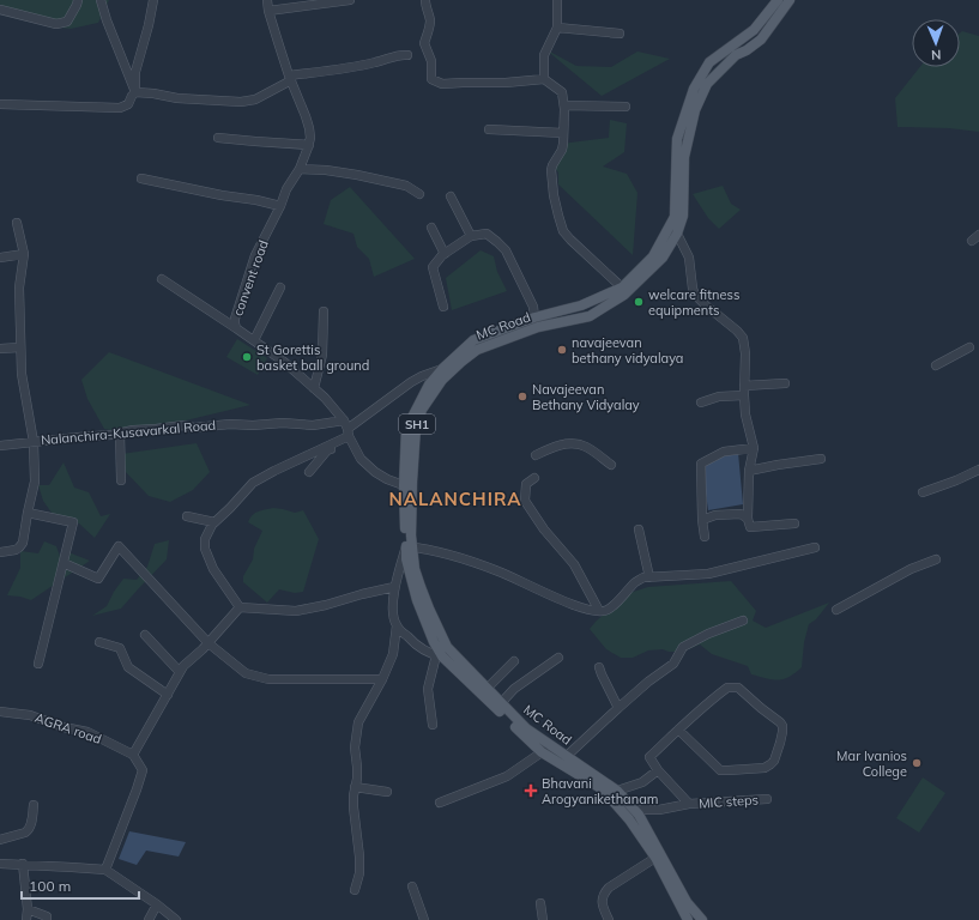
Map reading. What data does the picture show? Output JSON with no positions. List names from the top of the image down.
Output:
{
  "streets": {
    "main road": ["MC Road", "SH1"],
    "street": [
      "convent road",
      "Nalanchira-Kusavarkal Road",
      "AGRA road",
      "MIC steps"
    ]
  },
  "crossings": [
    ["convent road", "MC Road"],
    ["convent road", "Nalanchira-Kusavarkal Road"],
    ["MC Road", "MIC steps"]
  ],
  "districts": ["NALANCHIRA"],
  "places": {
    "other": [
      "welcare fitness equipments",
      "navajeevan bethany vidyalaya",
      "St Gorettis basket ball ground",
      "Navajeevan Bethany Vidyalay",
      "Mar Ivanios College"
    ],
    "health": ["Bhavani Arogyanikethanam"]
  },
  "scale_bar": "100 m",
  "north": "bottom"
}
